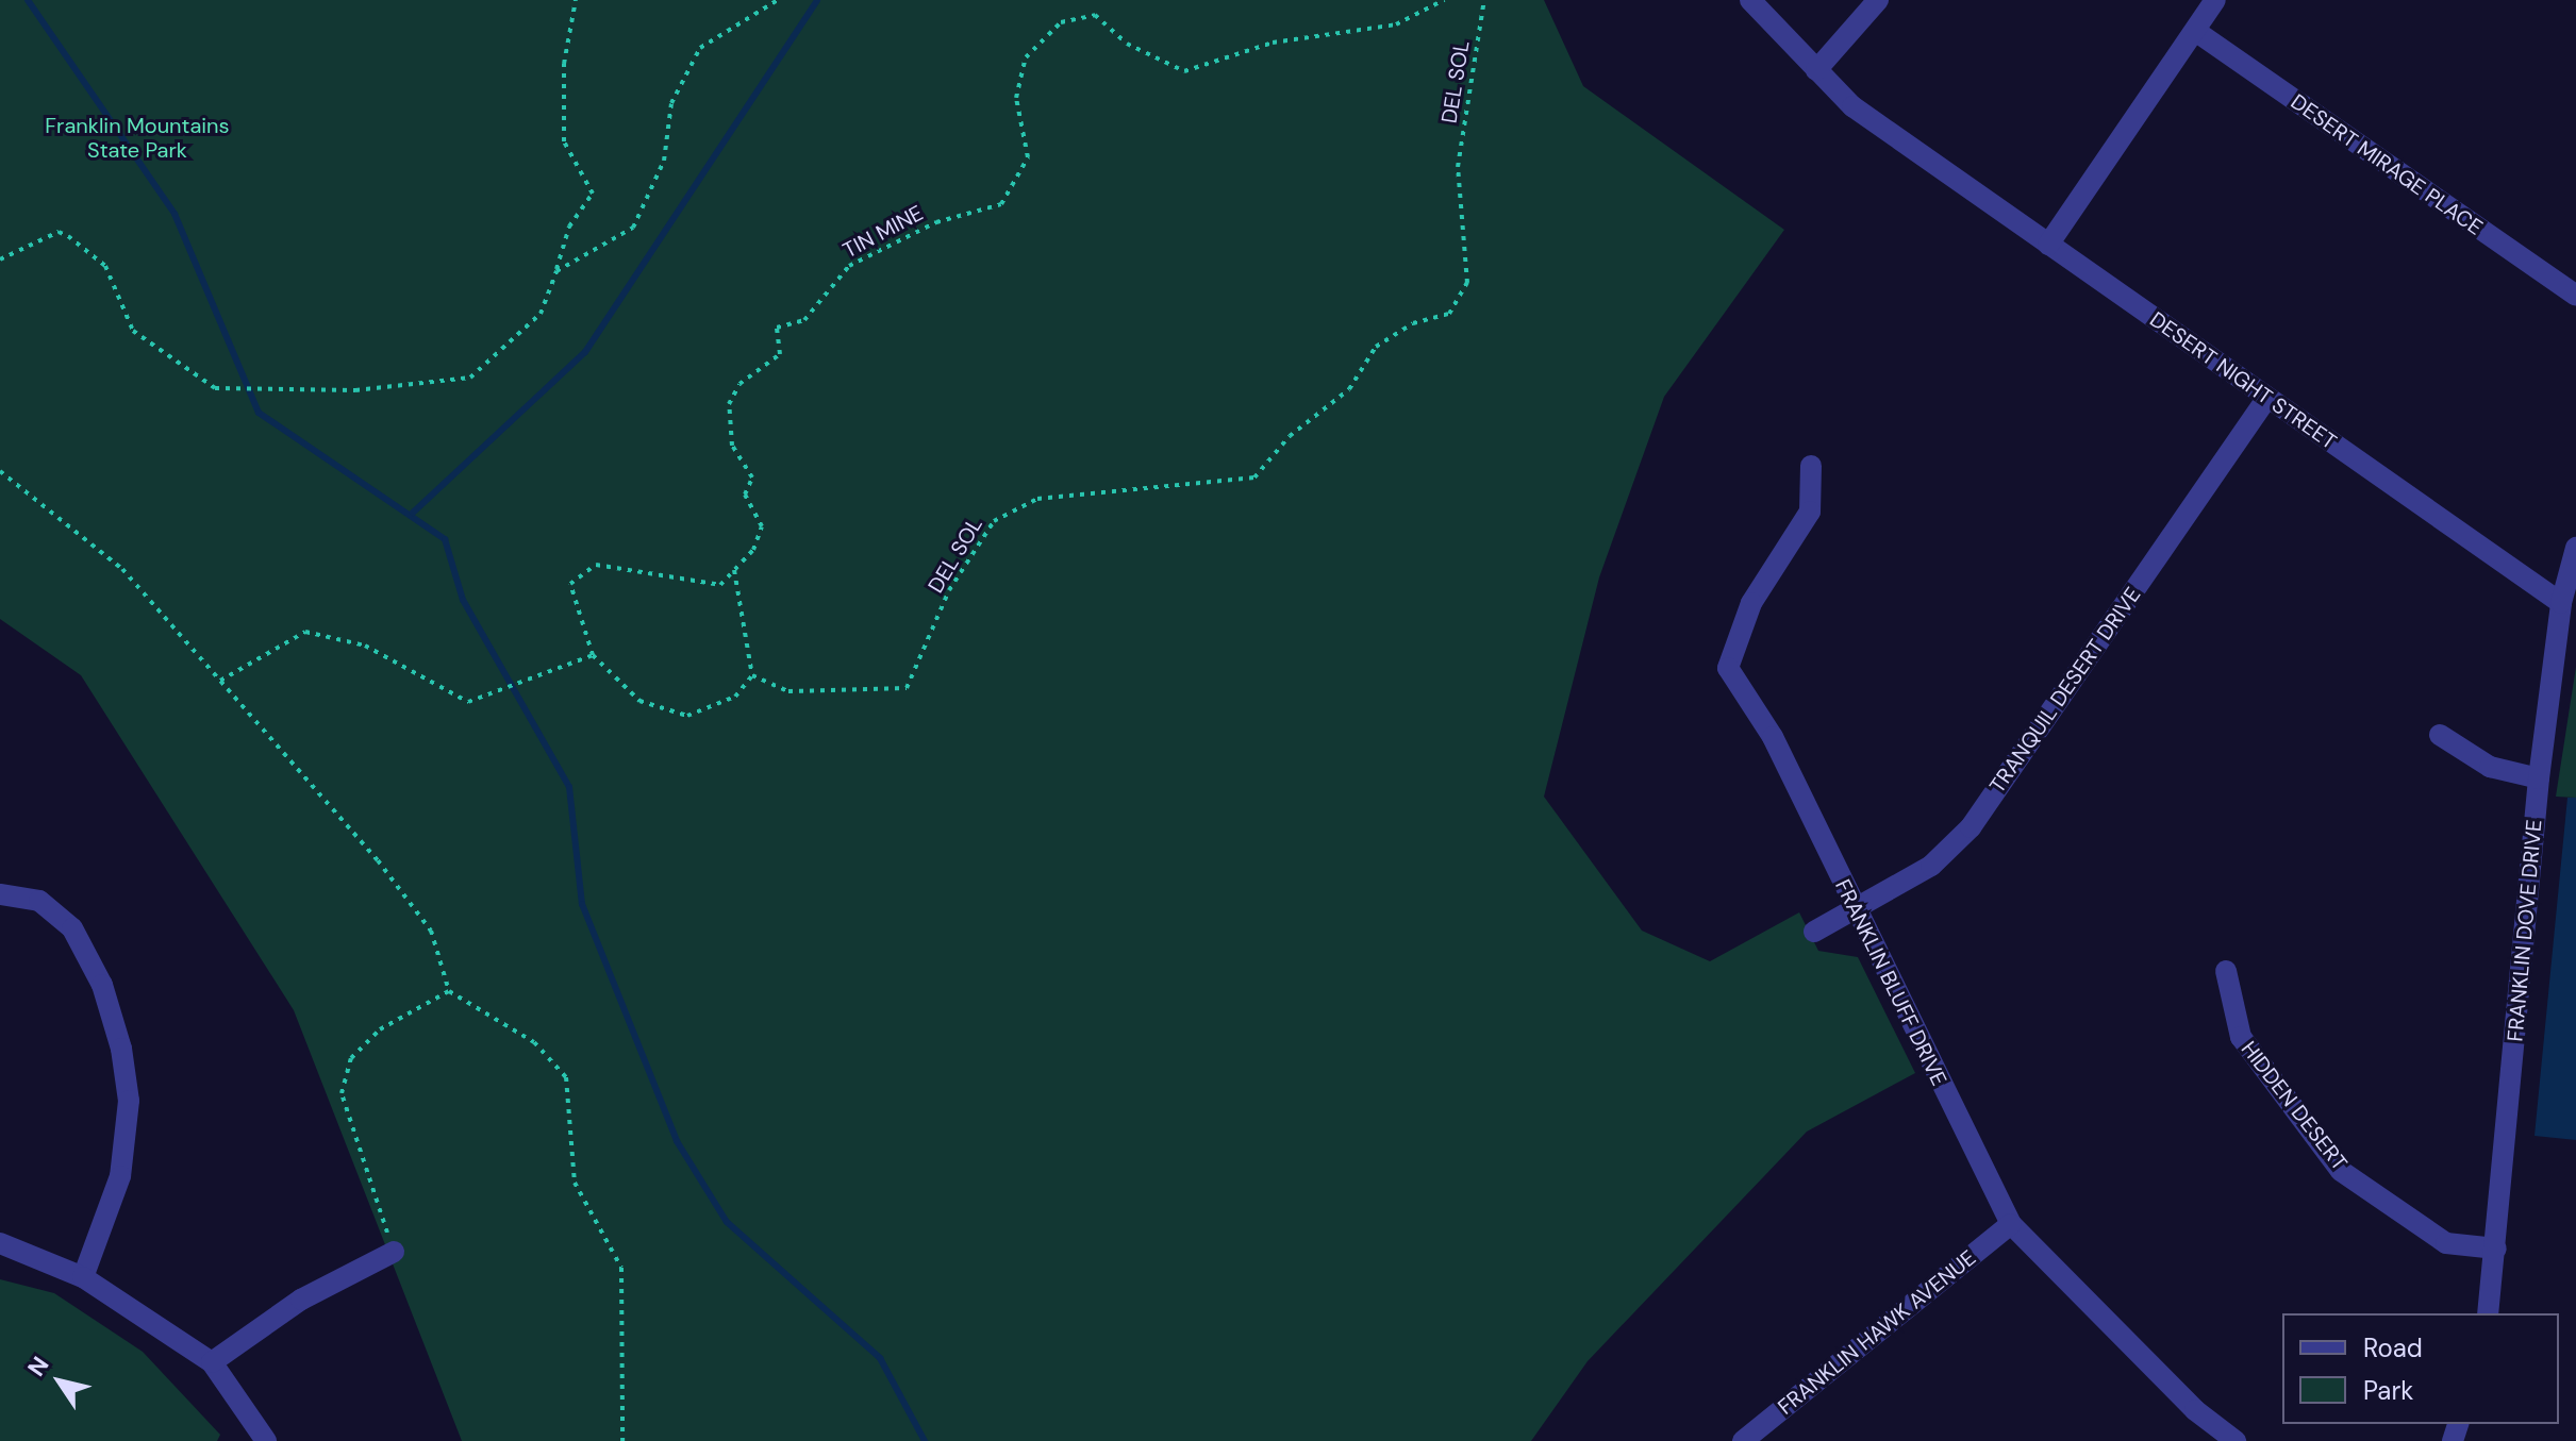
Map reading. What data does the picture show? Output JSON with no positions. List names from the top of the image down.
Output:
{
  "streets": {
    "street": [
      "DESERT MIRAGE PLACE",
      "DESERT NIGHT STREET",
      "TRANQUIL DESERT DRIVE",
      "FRANKLIN DOVE DRIVE",
      "FRANKLIN BLUFF DRIVE",
      "HIDDEN DESERT",
      "FRANKLIN HAWK AVENUE"
    ],
    "path": ["DEL SOL", "TIN MINE"]
  },
  "crossings": [
    ["DESERT NIGHT STREET", "TRANQUIL DESERT DRIVE"],
    ["DESERT NIGHT STREET", "FRANKLIN DOVE DRIVE"],
    ["TRANQUIL DESERT DRIVE", "FRANKLIN BLUFF DRIVE"],
    ["FRANKLIN DOVE DRIVE", "HIDDEN DESERT"],
    ["FRANKLIN BLUFF DRIVE", "FRANKLIN HAWK AVENUE"]
  ],
  "parks": ["Franklin Mountains State Park"],
  "legend": ["Road", "Park"],
  "north": "top left"
}
